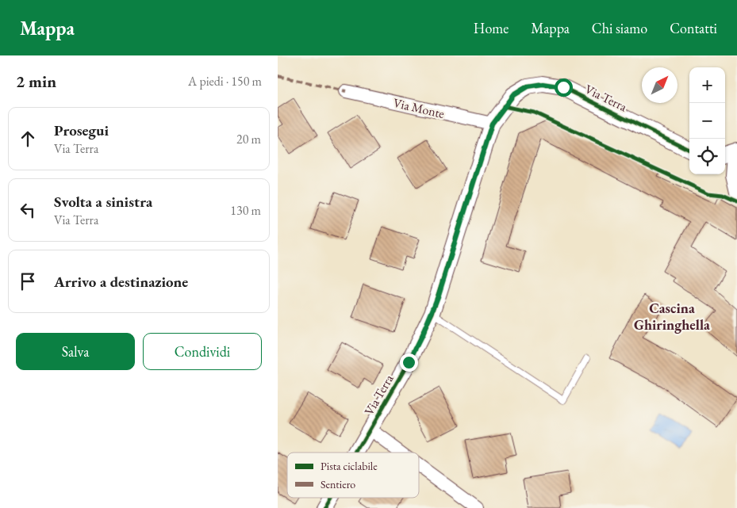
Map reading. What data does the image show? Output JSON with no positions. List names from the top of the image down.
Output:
{
  "streets": {
    "street": ["Via Terra", "Via Monte"]
  },
  "crossings": [
    ["Via Terra", "Via Monte"]
  ],
  "districts": ["Cascina Ghiringhella"],
  "legend": ["Pista ciclabile", "Sentiero"],
  "north": "top right",
  "page": {
    "header": "Mappa",
    "nav": [
      "Home",
      "Mappa",
      "Chi siamo",
      "Contatti"
    ],
    "heading": ["2 min", "A piedi · 150 m"],
    "map_buttons": ["+", "−"],
    "list": [
      ["Prosegui", "Via Terra", "20 m"],
      ["Svolta a sinistra", "Via Terra", "130 m"],
      "Arrivo a destinazione"
    ],
    "buttons": ["Salva", "Condividi"]
  }
}
